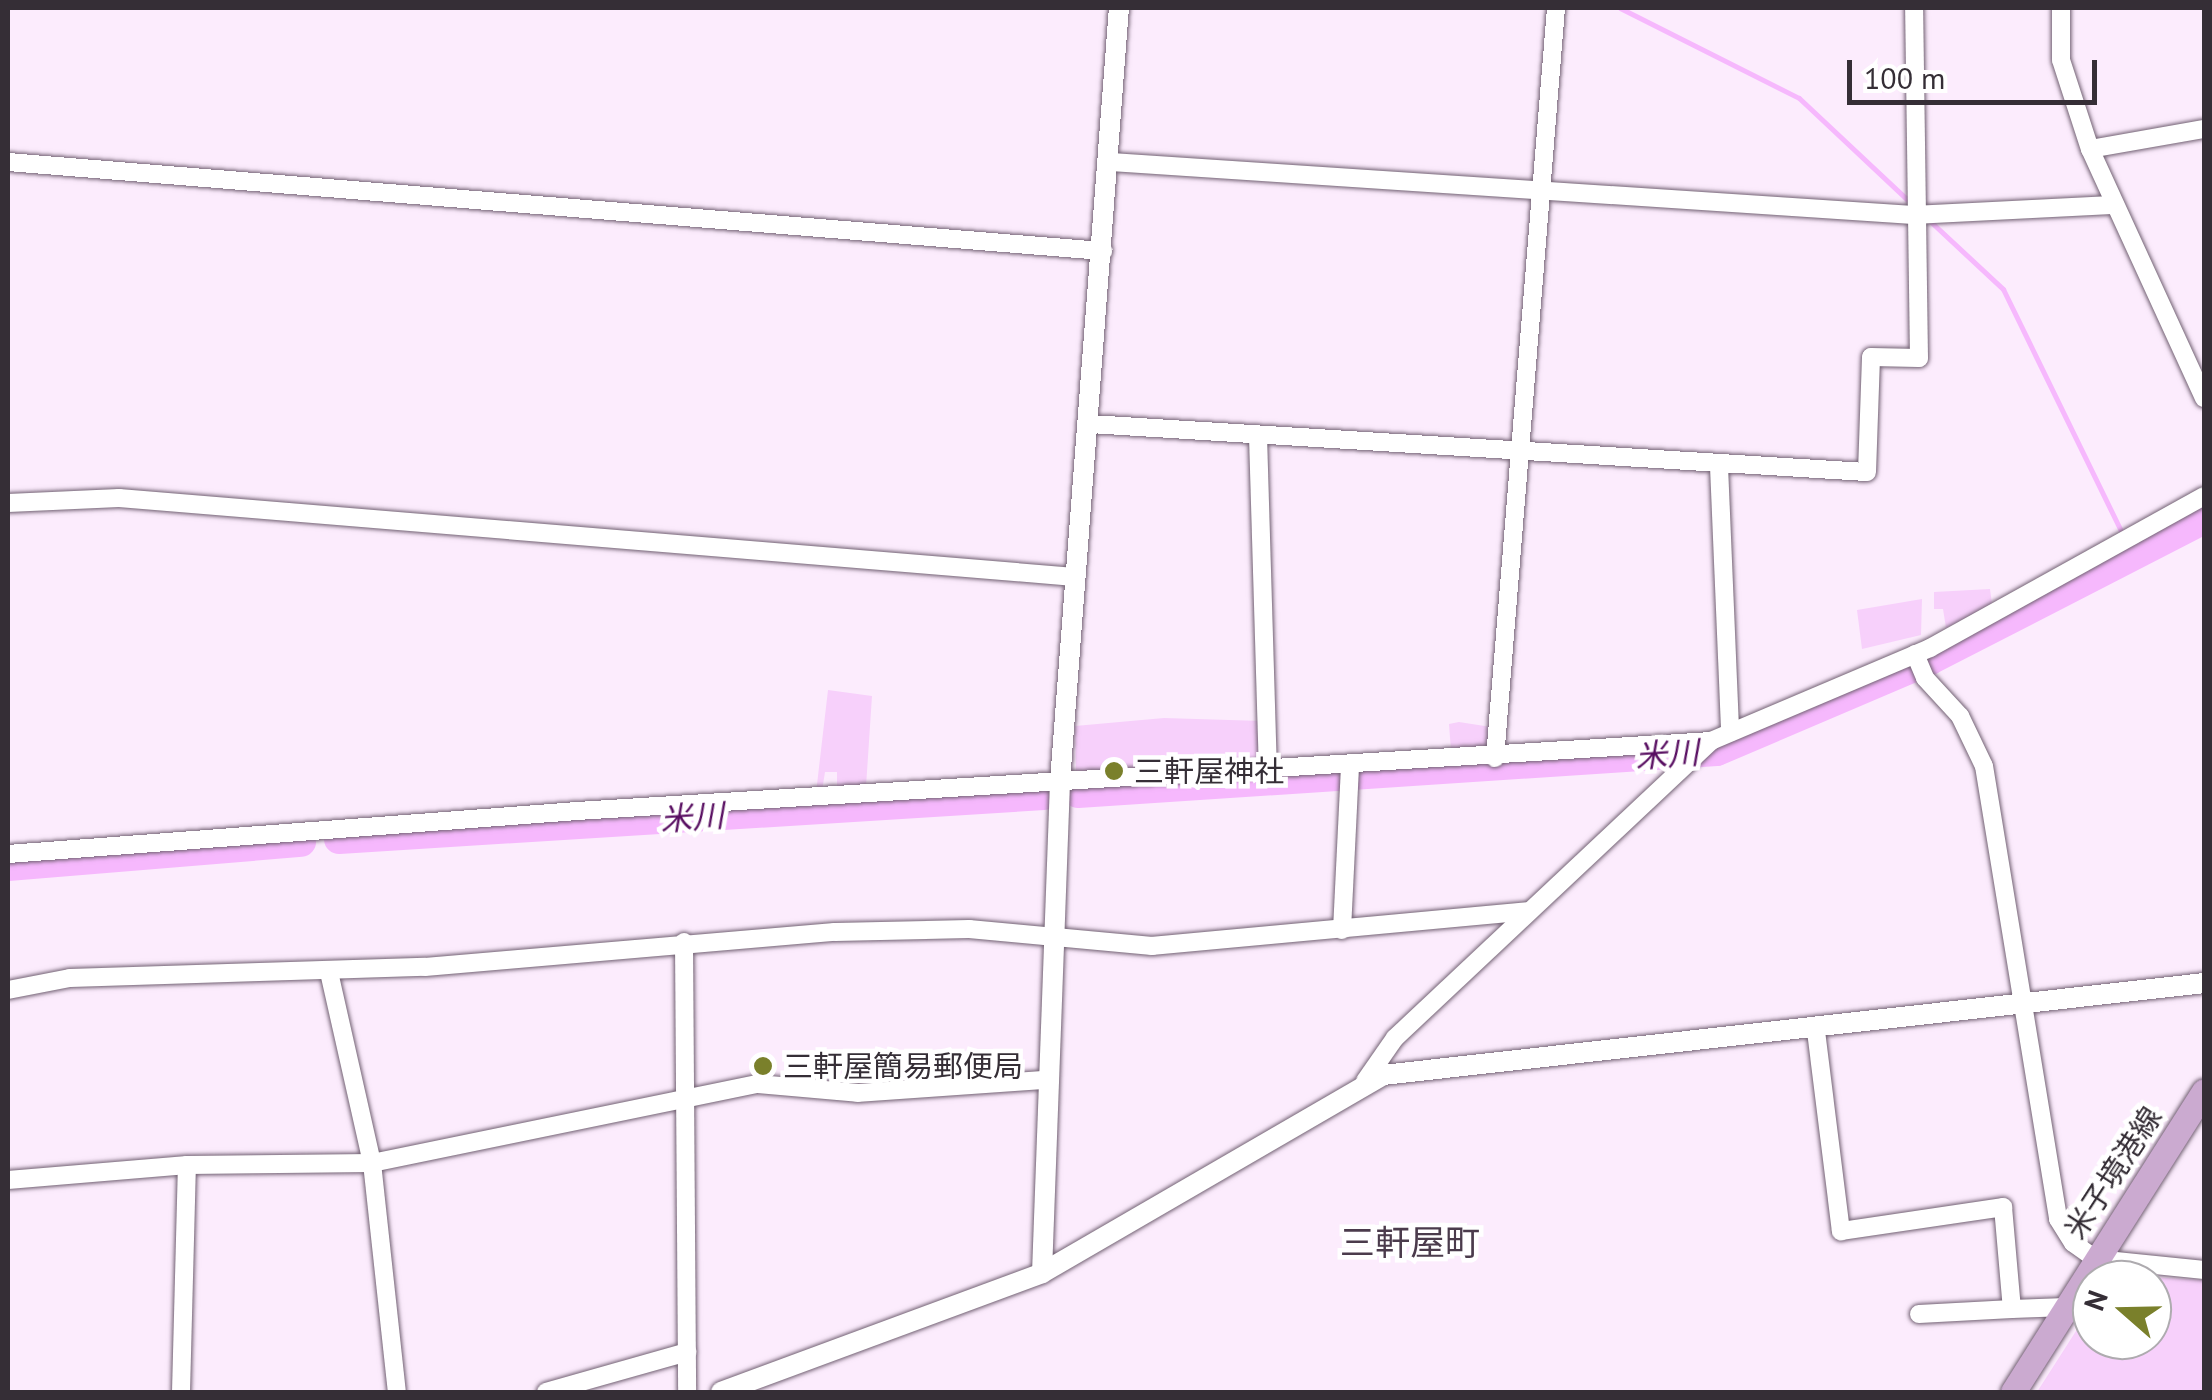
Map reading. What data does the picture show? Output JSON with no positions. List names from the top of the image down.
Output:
{
  "streets": {
    "main road": ["米子境港線"]
  },
  "districts": ["三軒屋町"],
  "water": ["米川"],
  "places": ["三軒屋神社", "三軒屋簡易郵便局"],
  "scale_bar": "100 m",
  "north": "left"
}
